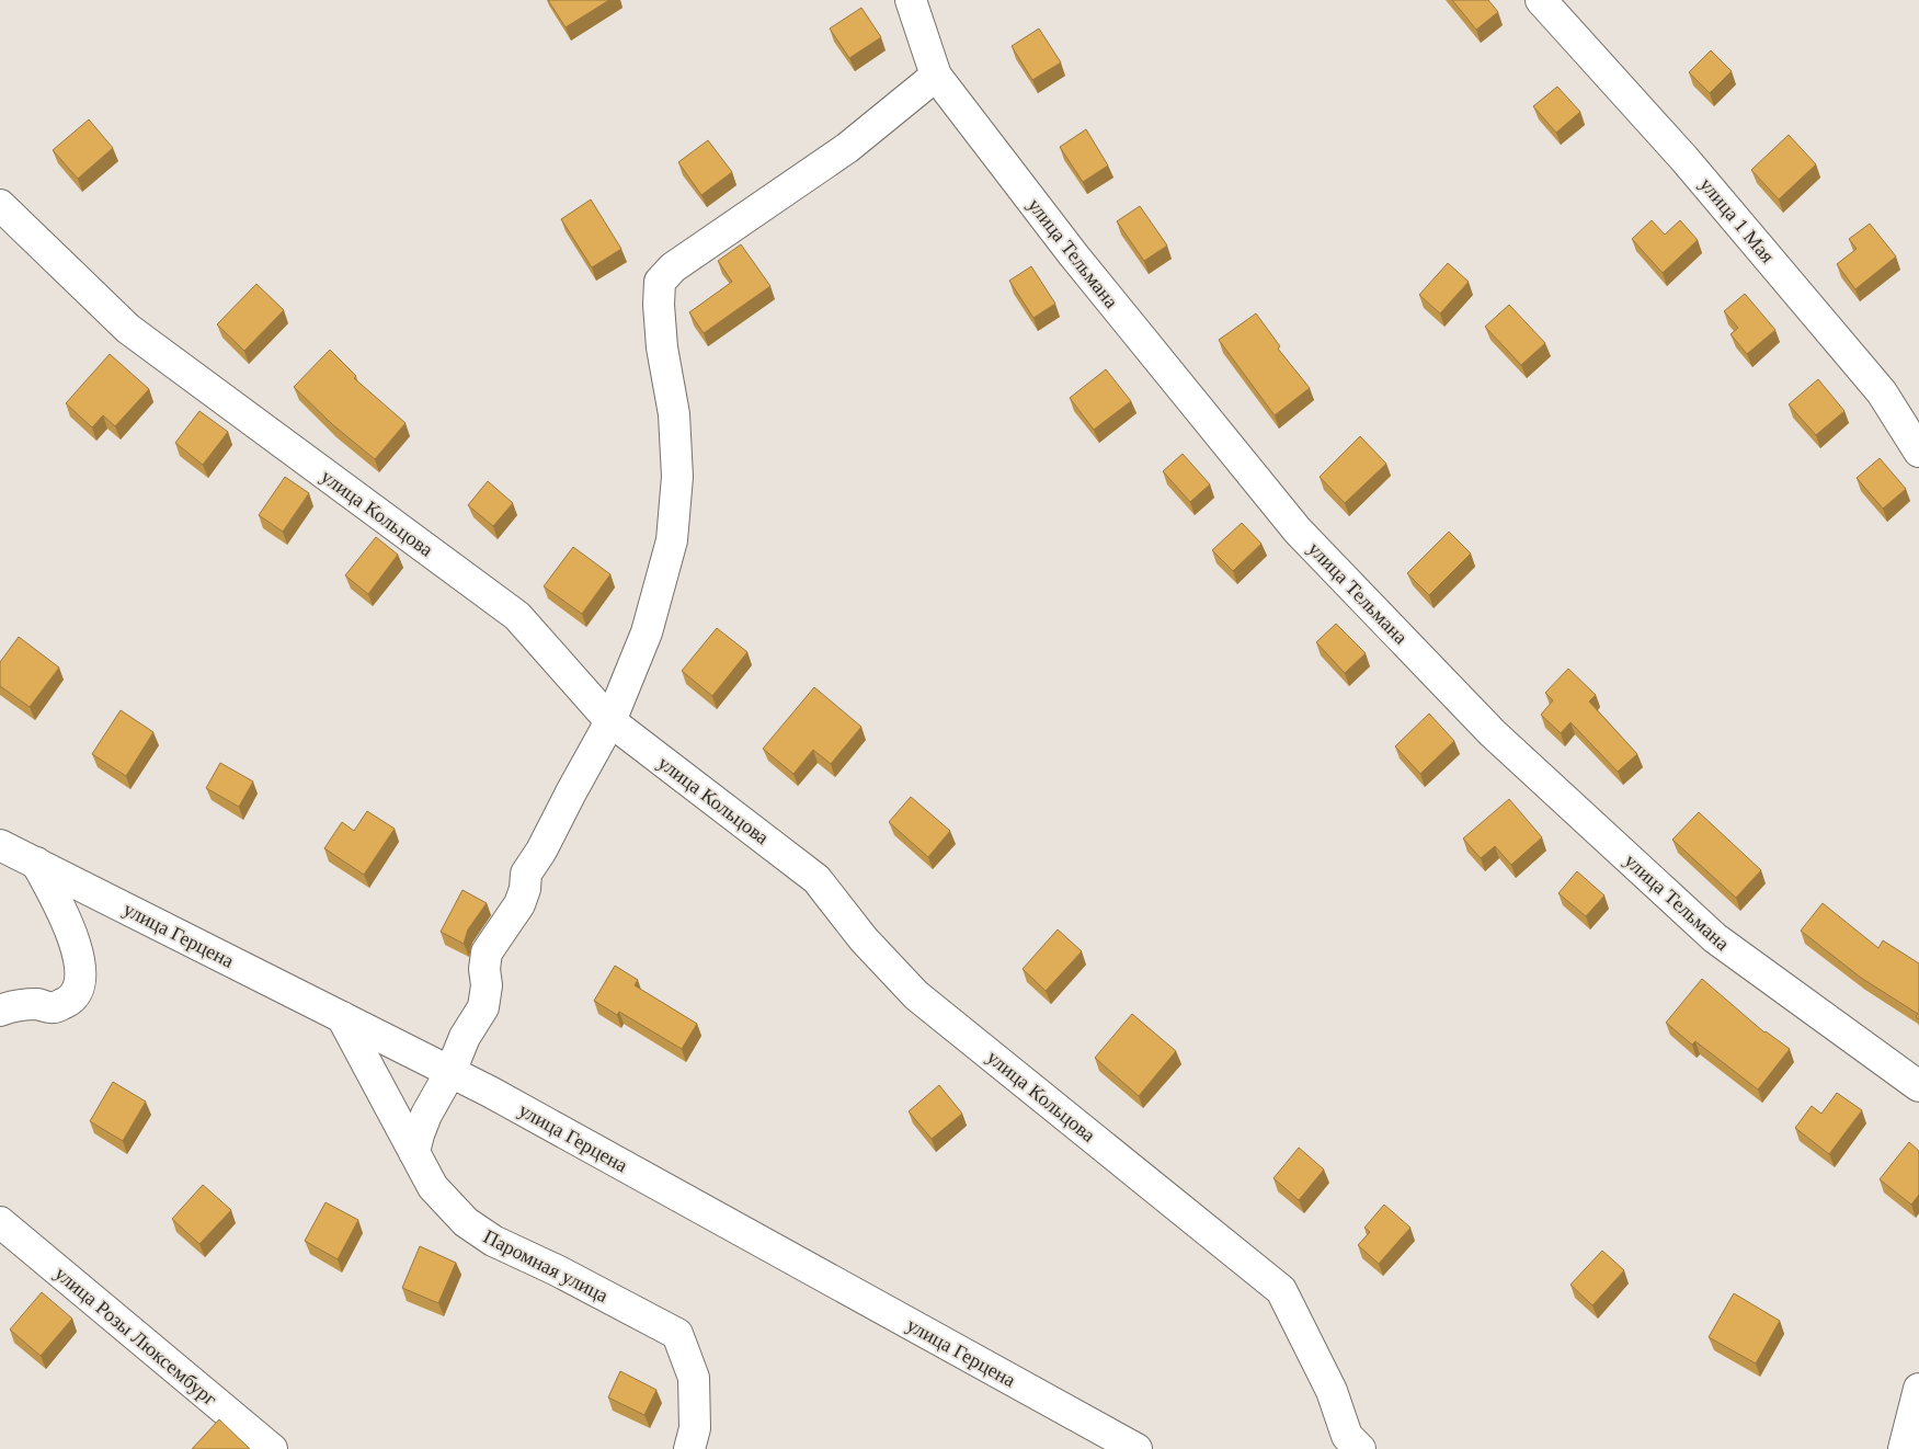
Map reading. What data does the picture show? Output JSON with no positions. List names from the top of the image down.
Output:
{
  "streets": {
    "street": [
      "улица 1 Мая",
      "улица Тельмана",
      "улица Кольцова",
      "улица Герцена",
      "Паромная улица",
      "улица Розы Люксембург"
    ]
  },
  "crossings": [
    ["улица Герцена", "Паромная улица"]
  ]
}
